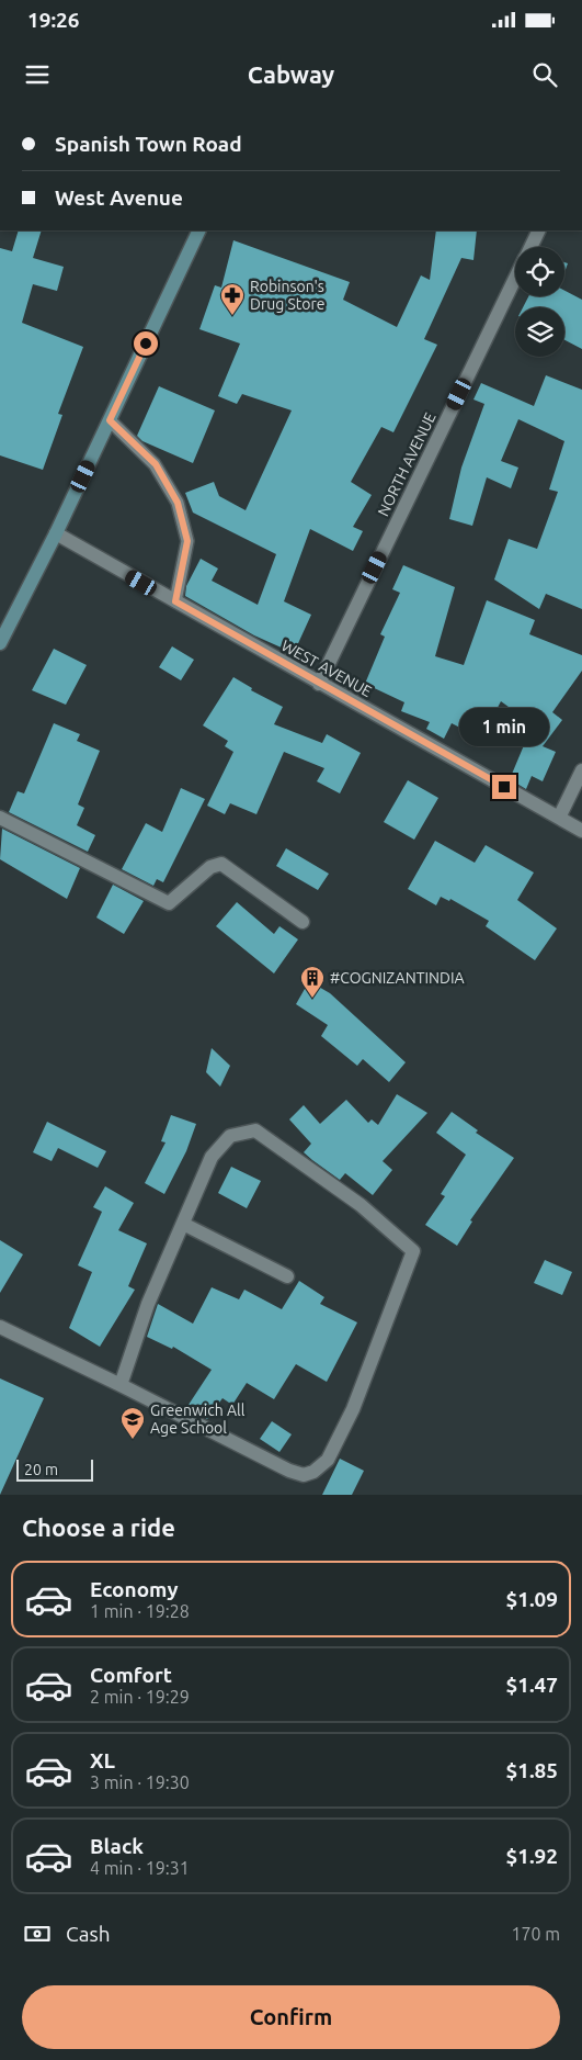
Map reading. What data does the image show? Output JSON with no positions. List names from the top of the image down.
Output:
{
  "streets": {
    "street": ["NORTH AVENUE", "WEST AVENUE"]
  },
  "crossings": [
    ["NORTH AVENUE", "WEST AVENUE"]
  ],
  "places": {
    "pharmacy": ["Robinson's Drug Store"],
    "building": ["#COGNIZANTINDIA"],
    "school or university": ["Greenwich All Age School"]
  },
  "scale_bar": "20 m",
  "page": {
    "status": "19:26",
    "header": "Cabway",
    "banner": ["Spanish Town Road", "West Avenue"],
    "bubble": "1 min",
    "scale": "20 m",
    "heading": "Choose a ride",
    "list": [
      {
        "name": "Economy",
        "note": "1 min · 19:28",
        "value": "$1.09"
      },
      {
        "name": "Comfort",
        "note": "2 min · 19:29",
        "value": "$1.47"
      },
      {
        "name": "XL",
        "note": "3 min · 19:30",
        "value": "$1.85"
      },
      {
        "name": "Black",
        "note": "4 min · 19:31",
        "value": "$1.92"
      }
    ],
    "pay": ["Cash", "170 m"],
    "buttons": "Confirm"
  }
}
